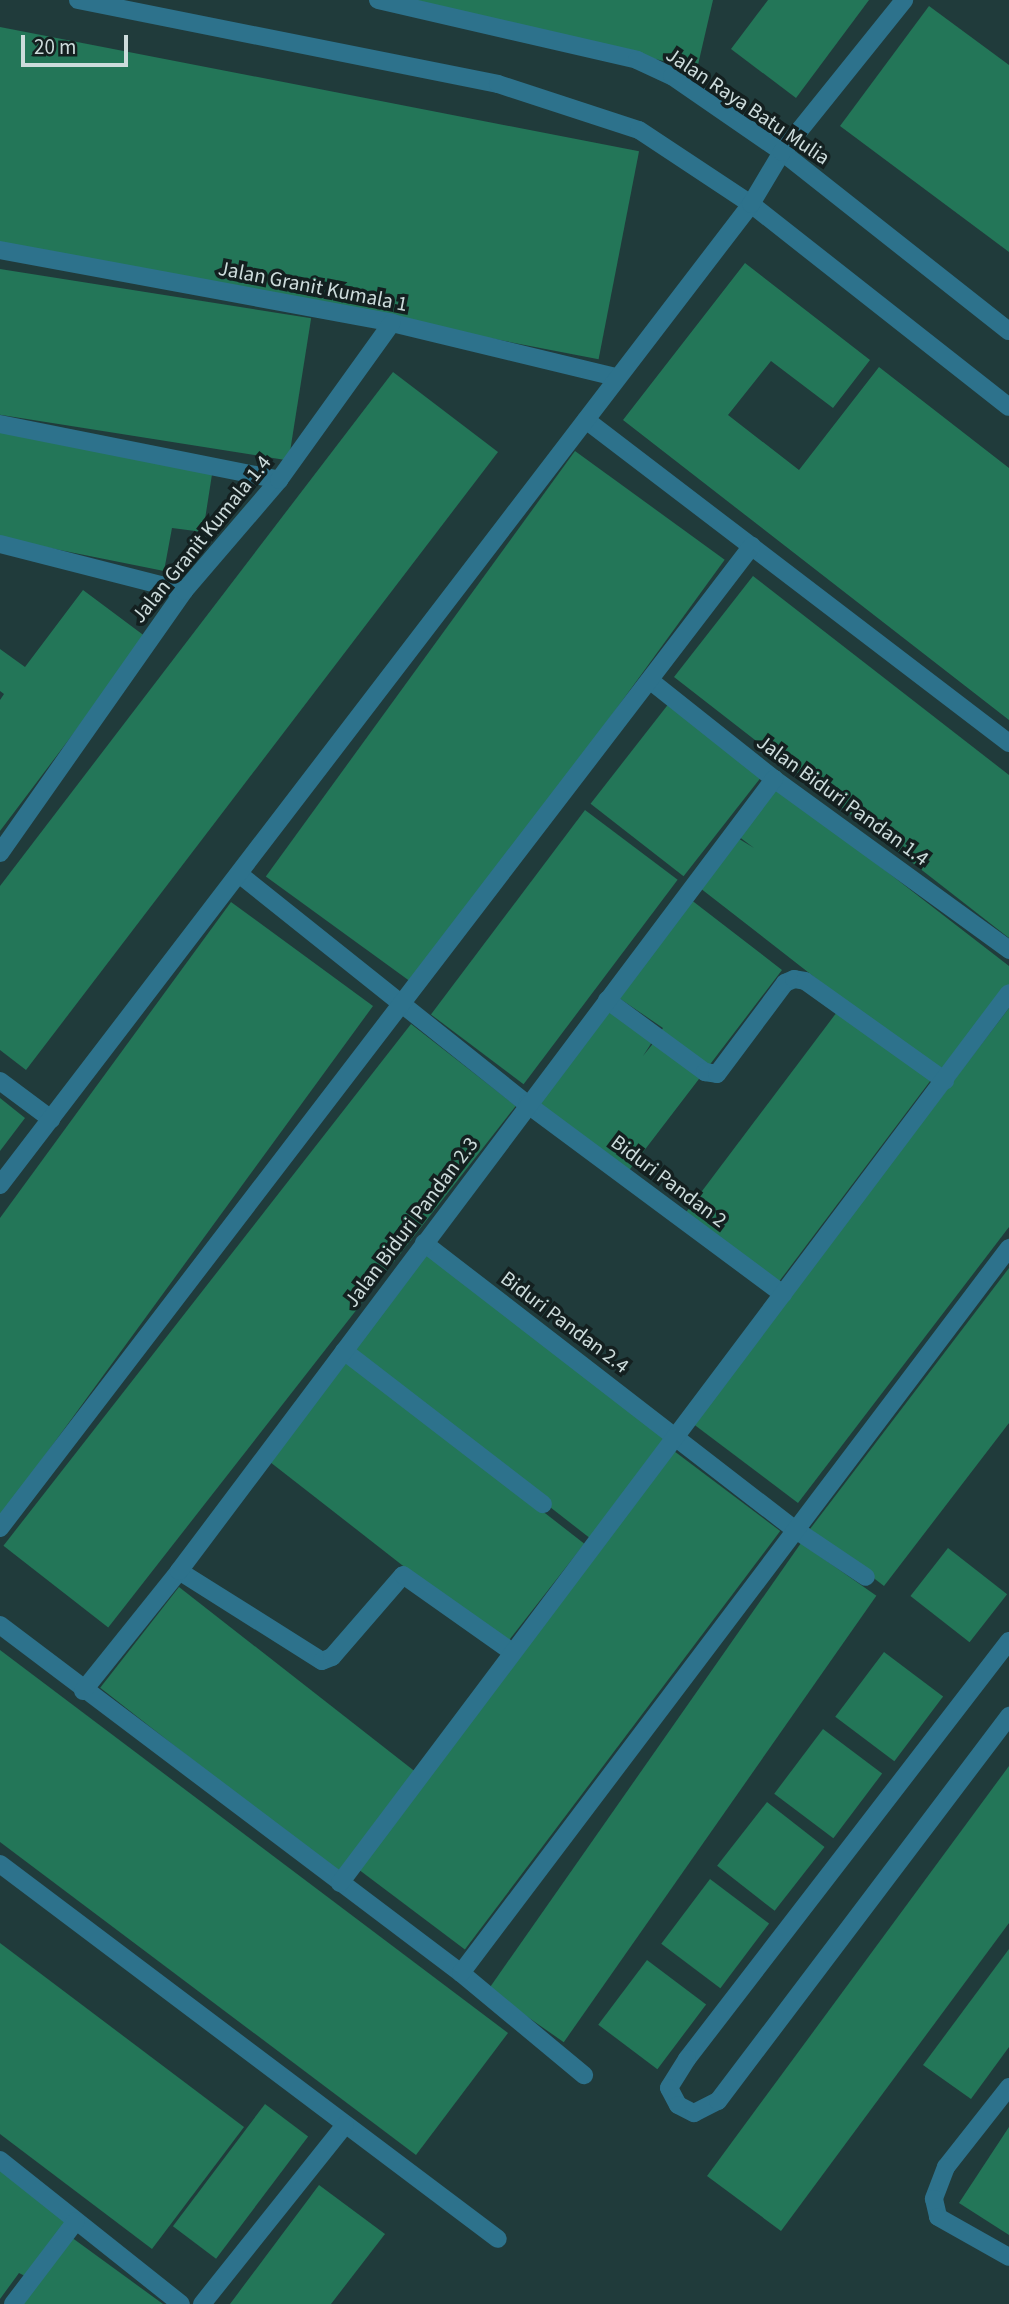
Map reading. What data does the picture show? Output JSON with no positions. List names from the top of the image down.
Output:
{
  "streets": {
    "street": [
      "Jalan Raya Batu Mulia",
      "Jalan Granit Kumala 1",
      "Jalan Granit Kumala 1.4",
      "Jalan Biduri Pandan 1.4",
      "Biduri Pandan 2",
      "Jalan Biduri Pandan 2.3",
      "Biduri Pandan 2.4"
    ]
  },
  "crossings": [
    ["Jalan Granit Kumala 1", "Jalan Granit Kumala 1.4"],
    ["Jalan Biduri Pandan 1.4", "Jalan Biduri Pandan 2.3"],
    ["Biduri Pandan 2", "Jalan Biduri Pandan 2.3"],
    ["Jalan Biduri Pandan 2.3", "Biduri Pandan 2.4"]
  ],
  "scale_bar": "20 m"
}
